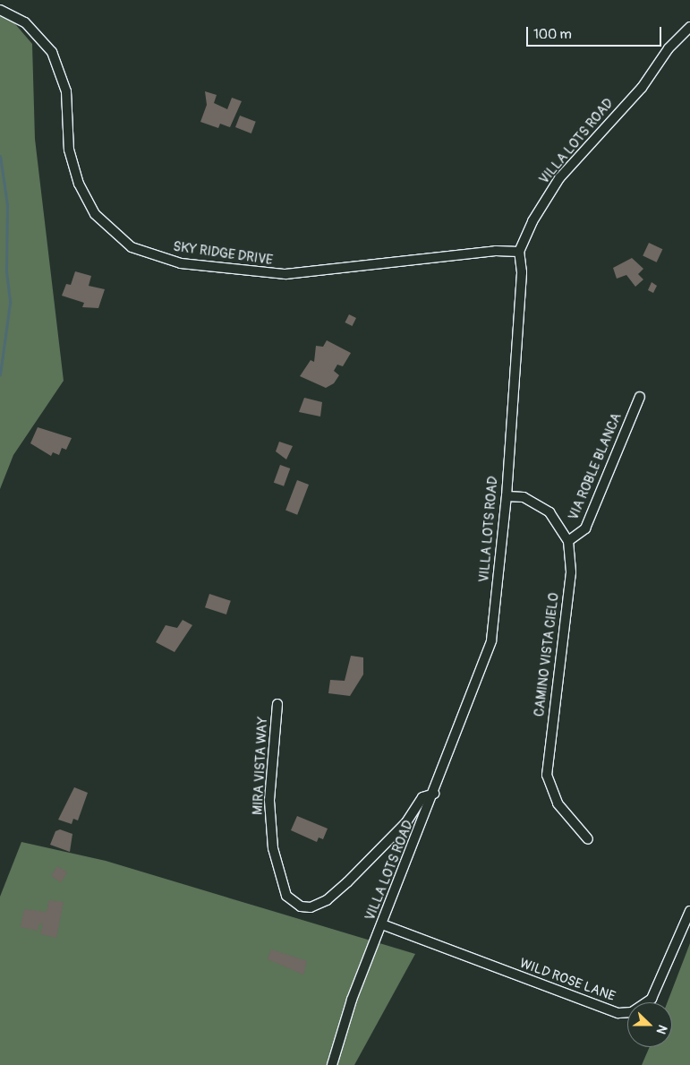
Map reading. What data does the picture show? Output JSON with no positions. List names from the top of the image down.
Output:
{
  "streets": {
    "street": [
      "VILLA LOTS ROAD",
      "SKY RIDGE DRIVE",
      "VIA ROBLE BLANCA",
      "CAMINO VISTA CIELO",
      "MIRA VISTA WAY",
      "WILD ROSE LANE"
    ]
  },
  "crossings": [
    ["VILLA LOTS ROAD", "SKY RIDGE DRIVE"],
    ["VILLA LOTS ROAD", "CAMINO VISTA CIELO"],
    ["VILLA LOTS ROAD", "MIRA VISTA WAY"],
    ["VILLA LOTS ROAD", "WILD ROSE LANE"],
    ["VIA ROBLE BLANCA", "CAMINO VISTA CIELO"]
  ],
  "scale_bar": "100 m",
  "north": "right"
}
